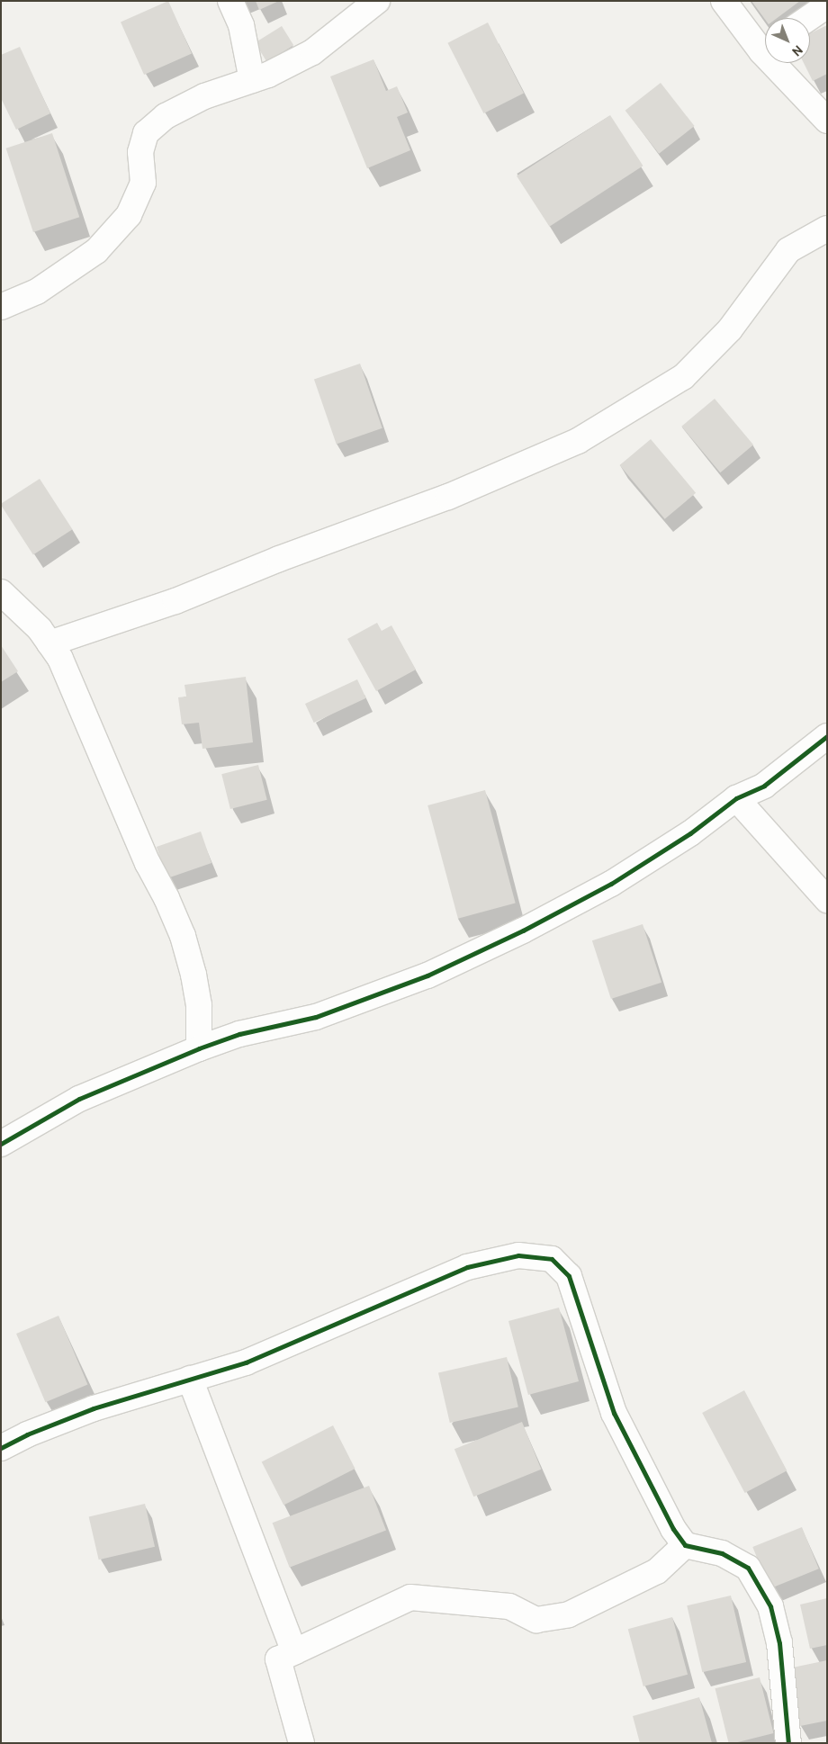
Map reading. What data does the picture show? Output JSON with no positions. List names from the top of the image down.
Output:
{
  "north": "bottom right"
}
